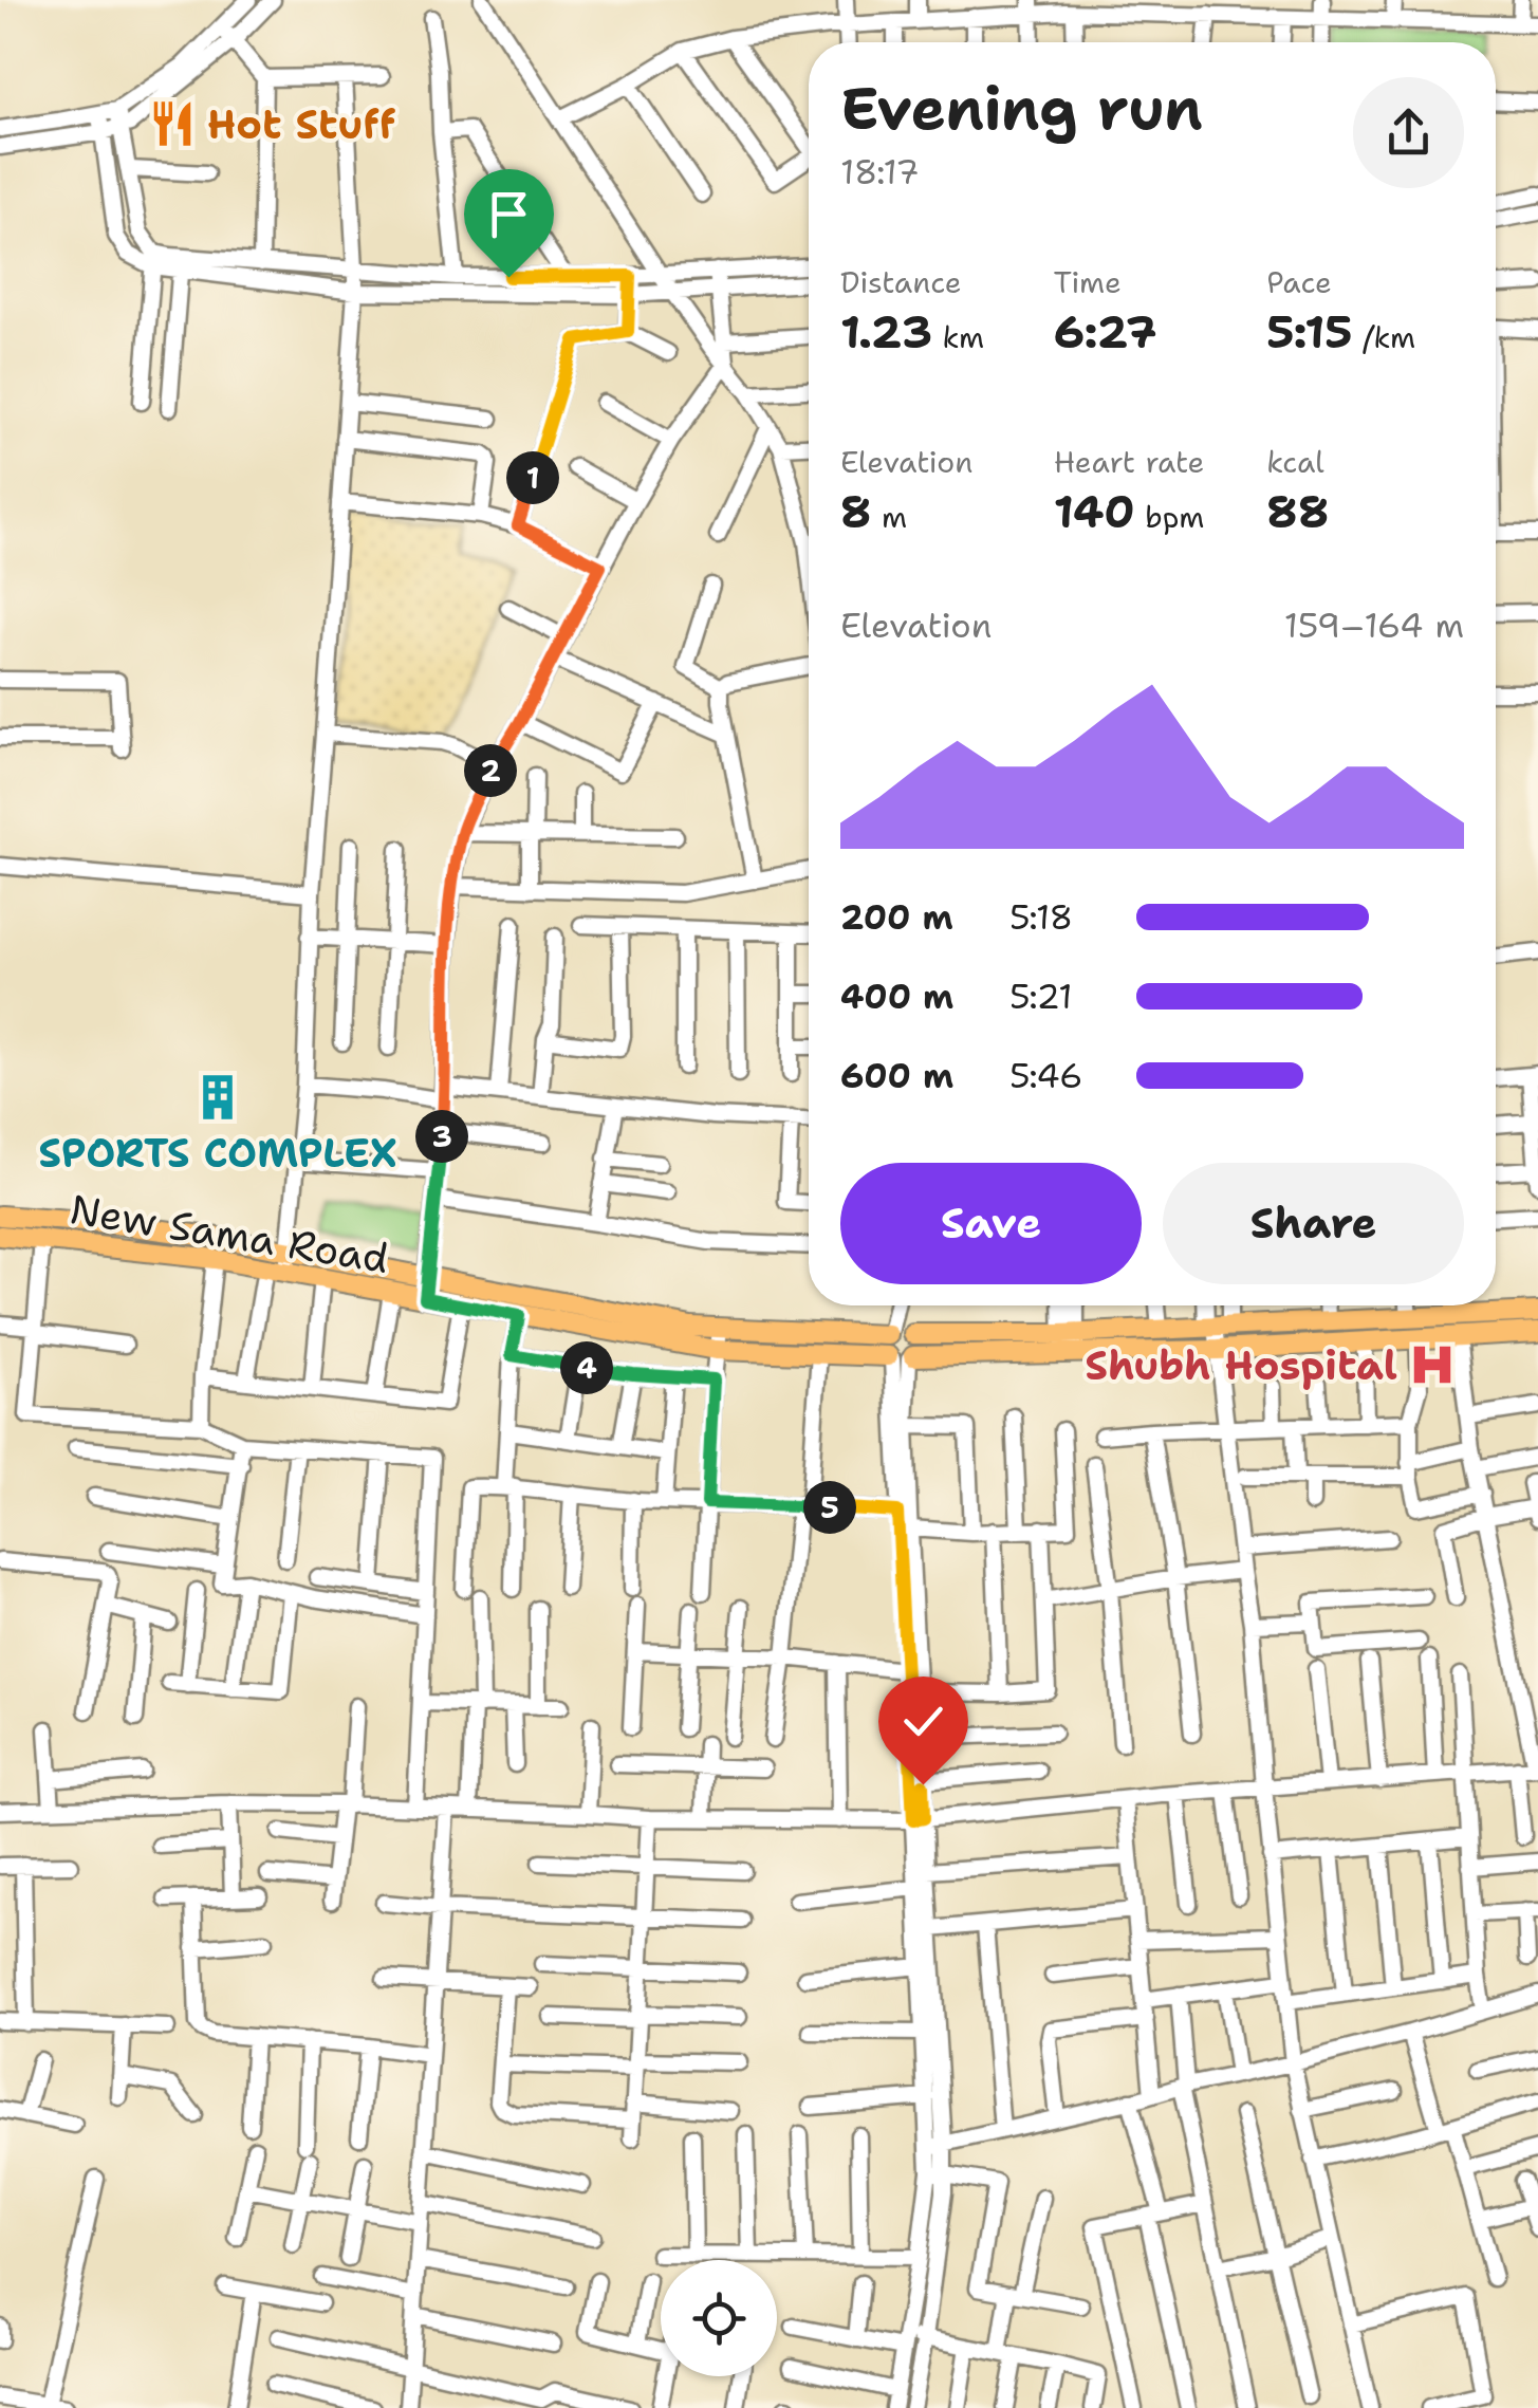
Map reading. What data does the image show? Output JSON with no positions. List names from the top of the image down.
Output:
{
  "streets": {
    "main road": ["New Sama Road"]
  },
  "places": {
    "restaurant": ["Hot Stuff"],
    "building": ["SPORTS COMPLEX"],
    "hospital": ["Shubh Hospital"]
  },
  "page": {
    "heading": ["Evening run", "18:17"],
    "stats": [
      ["Distance", "1.23 km"],
      ["Time", "6:27"],
      ["Pace", "5:15 /km"],
      ["Elevation", "8 m"],
      ["Heart rate", "140 bpm"],
      ["kcal", "88"]
    ],
    "pins": [
      "1",
      "2",
      "3",
      "4",
      "5"
    ],
    "chart": ["Elevation", "159–164 m"],
    "list": [
      {
        "name": "200 m",
        "note": "5:18"
      },
      {
        "name": "400 m",
        "note": "5:21"
      },
      {
        "name": "600 m",
        "note": "5:46"
      }
    ],
    "buttons": ["Save", "Share"]
  }
}
